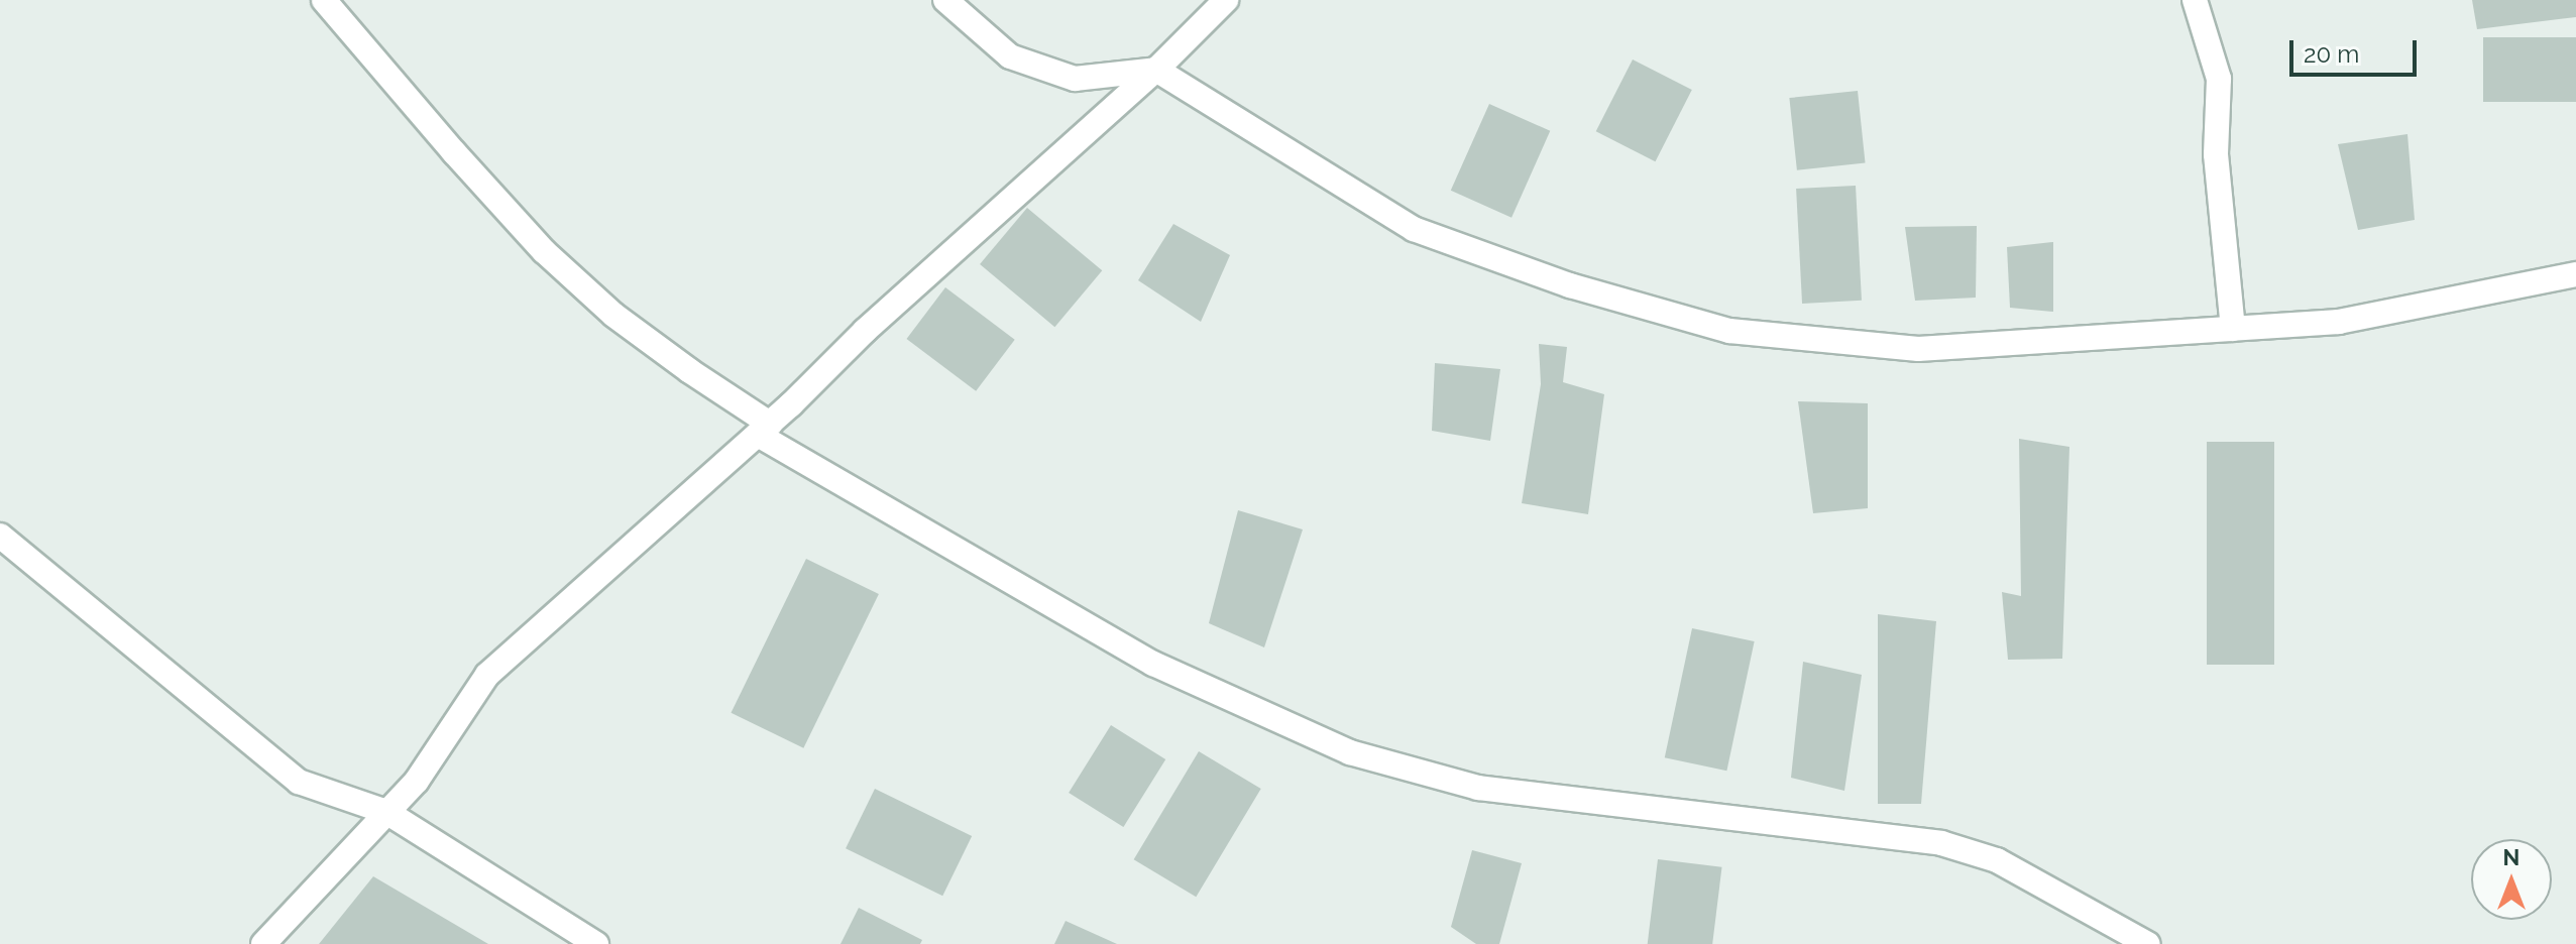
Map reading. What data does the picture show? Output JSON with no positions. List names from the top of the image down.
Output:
{
  "scale_bar": "20 m",
  "north": "top"
}
